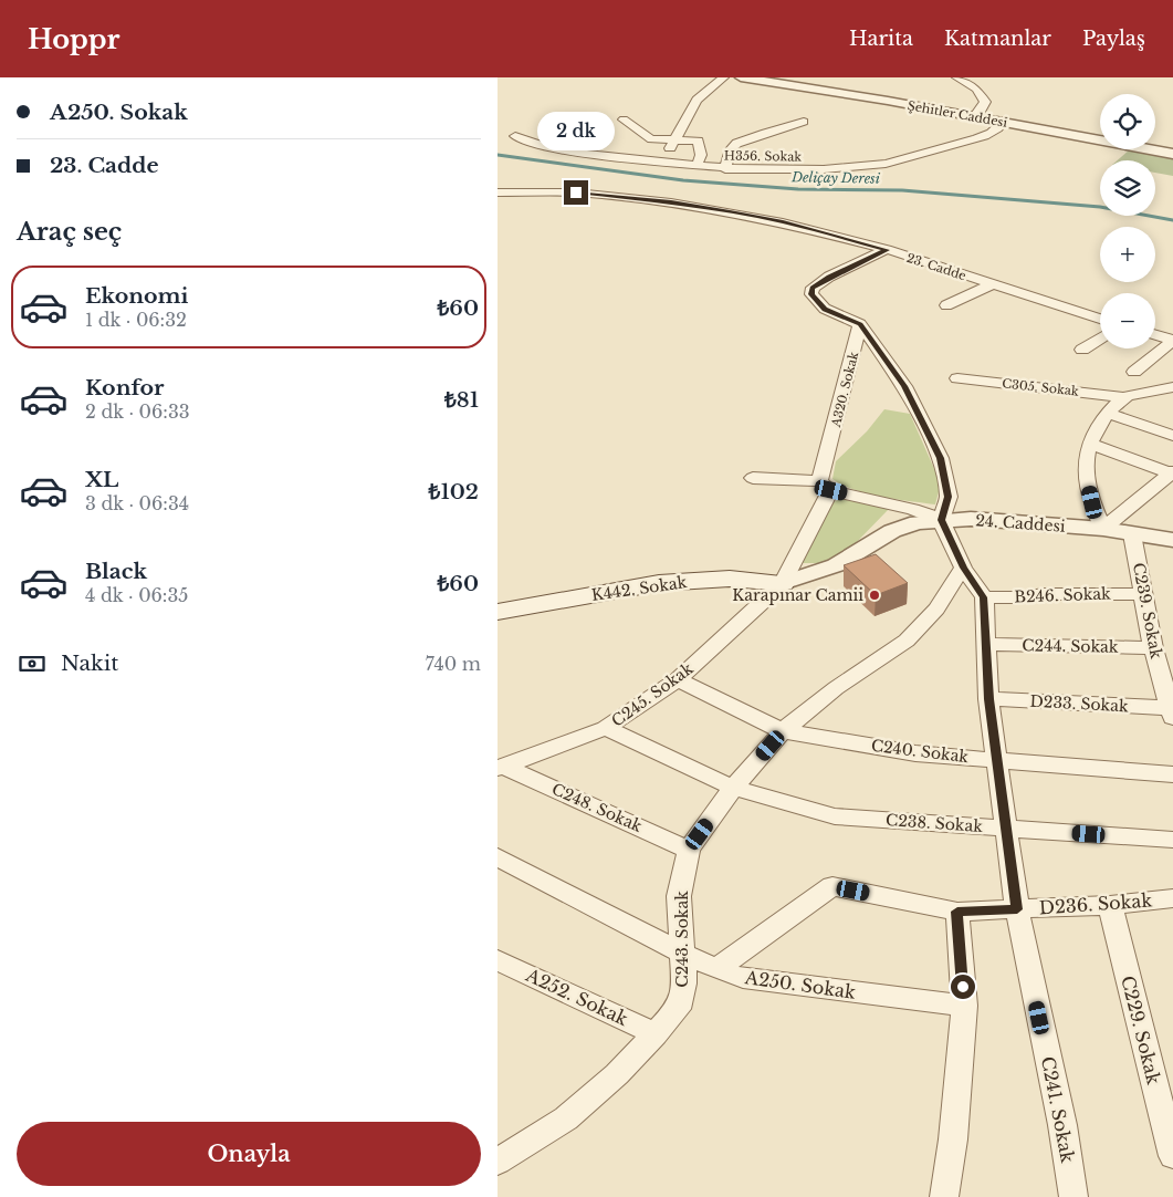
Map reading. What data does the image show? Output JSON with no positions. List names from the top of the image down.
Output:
{
  "streets": {
    "main road": ["K442. Sokak"],
    "street": [
      "Şehitler Caddesi",
      "H356. Sokak",
      "23. Cadde",
      "C305. Sokak",
      "A320. Sokak",
      "24. Caddesi",
      "B246. Sokak",
      "C239. Sokak",
      "C244. Sokak",
      "C245. Sokak",
      "D233. Sokak",
      "C240. Sokak",
      "C248. Sokak",
      "C238. Sokak",
      "D236. Sokak",
      "C243. Sokak",
      "A250. Sokak",
      "A252. Sokak",
      "C229. Sokak",
      "C241. Sokak"
    ]
  },
  "crossings": [
    ["Şehitler Caddesi", "H356. Sokak"],
    ["A320. Sokak", "C245. Sokak"],
    ["24. Caddesi", "K442. Sokak"],
    ["24. Caddesi", "C239. Sokak"],
    ["24. Caddesi", "C245. Sokak"],
    ["K442. Sokak", "C245. Sokak"],
    ["B246. Sokak", "C239. Sokak"],
    ["B246. Sokak", "C241. Sokak"],
    ["C239. Sokak", "C244. Sokak"],
    ["C239. Sokak", "D233. Sokak"],
    ["C244. Sokak", "C241. Sokak"],
    ["C245. Sokak", "C240. Sokak"],
    ["C245. Sokak", "C248. Sokak"],
    ["C245. Sokak", "C238. Sokak"],
    ["D233. Sokak", "C241. Sokak"],
    ["C240. Sokak", "C243. Sokak"],
    ["C240. Sokak", "C241. Sokak"],
    ["C248. Sokak", "C243. Sokak"],
    ["C238. Sokak", "C243. Sokak"],
    ["C238. Sokak", "C241. Sokak"],
    ["D236. Sokak", "A250. Sokak"],
    ["D236. Sokak", "C229. Sokak"],
    ["D236. Sokak", "C241. Sokak"],
    ["C243. Sokak", "A250. Sokak"],
    ["C243. Sokak", "A252. Sokak"]
  ],
  "water": ["Deliçay Deresi"],
  "places": ["Karapınar Camii"],
  "page": {
    "header": "Hoppr",
    "nav": ["Harita", "Katmanlar", "Paylaş"],
    "banner": ["A250. Sokak", "23. Cadde"],
    "map_buttons": ["+", "−"],
    "bubble": "2 dk",
    "heading": "Araç seç",
    "list": [
      {
        "name": "Ekonomi",
        "note": "1 dk · 06:32",
        "value": "₺60"
      },
      {
        "name": "Konfor",
        "note": "2 dk · 06:33",
        "value": "₺81"
      },
      {
        "name": "XL",
        "note": "3 dk · 06:34",
        "value": "₺102"
      },
      {
        "name": "Black",
        "note": "4 dk · 06:35",
        "value": "₺60"
      }
    ],
    "pay": ["Nakit", "740 m"],
    "buttons": "Onayla"
  }
}
